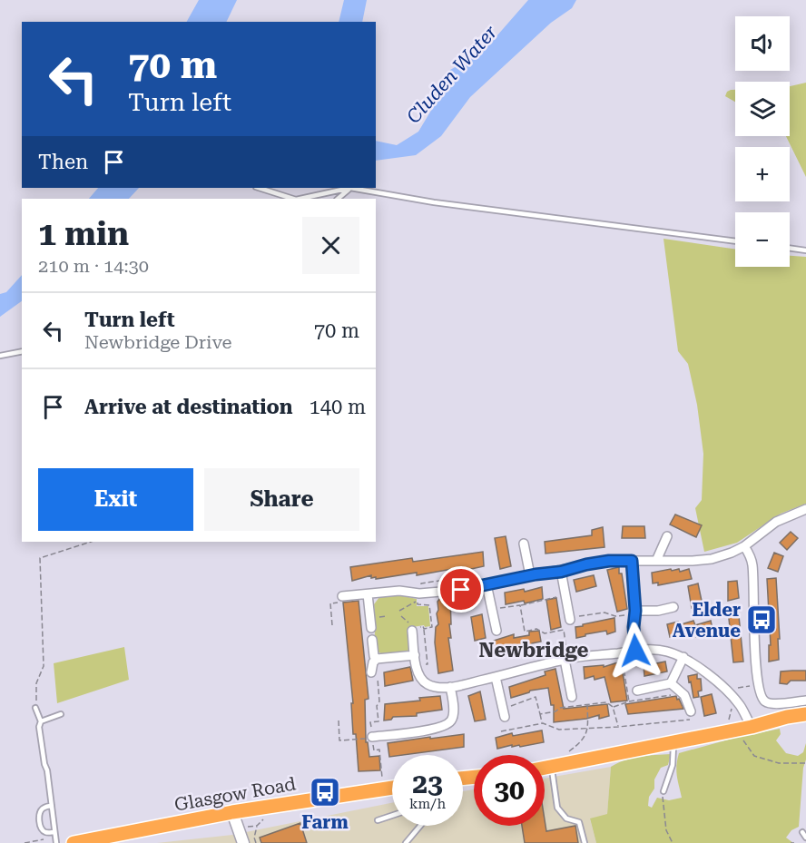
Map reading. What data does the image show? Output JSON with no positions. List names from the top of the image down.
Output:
{
  "streets": {
    "highway": ["Glasgow Road"]
  },
  "districts": ["Newbridge"],
  "water": ["Cluden Water"],
  "places": {
    "bus stop": ["Elder Avenue", "Farm"]
  },
  "page": {
    "map_buttons": ["+", "−"],
    "turn": ["70 m", "Turn left"],
    "then": "Then",
    "heading": ["1 min", "210 m · 14:30"],
    "list": [
      {
        "name": "Turn left",
        "note": "Newbridge Drive",
        "value": "70 m"
      },
      {
        "name": "Arrive at destination",
        "value": "140 m"
      }
    ],
    "buttons": ["Exit", "Share"],
    "speed": "23 km/h",
    "limit": "30"
  }
}
